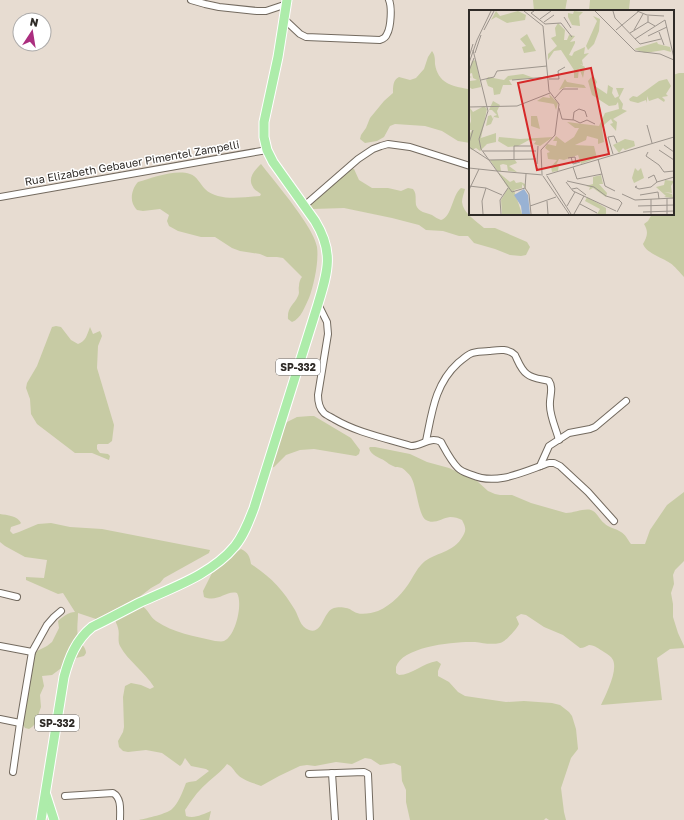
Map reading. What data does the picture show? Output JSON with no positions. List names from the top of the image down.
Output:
{
  "streets": {
    "main road": ["SP-332"],
    "street": ["Rua Elizabeth Gebauer Pimentel Zampelli"]
  },
  "crossings": [
    ["Rua Elizabeth Gebauer Pimentel Zampelli", "SP-332"]
  ],
  "north": "top"
}
